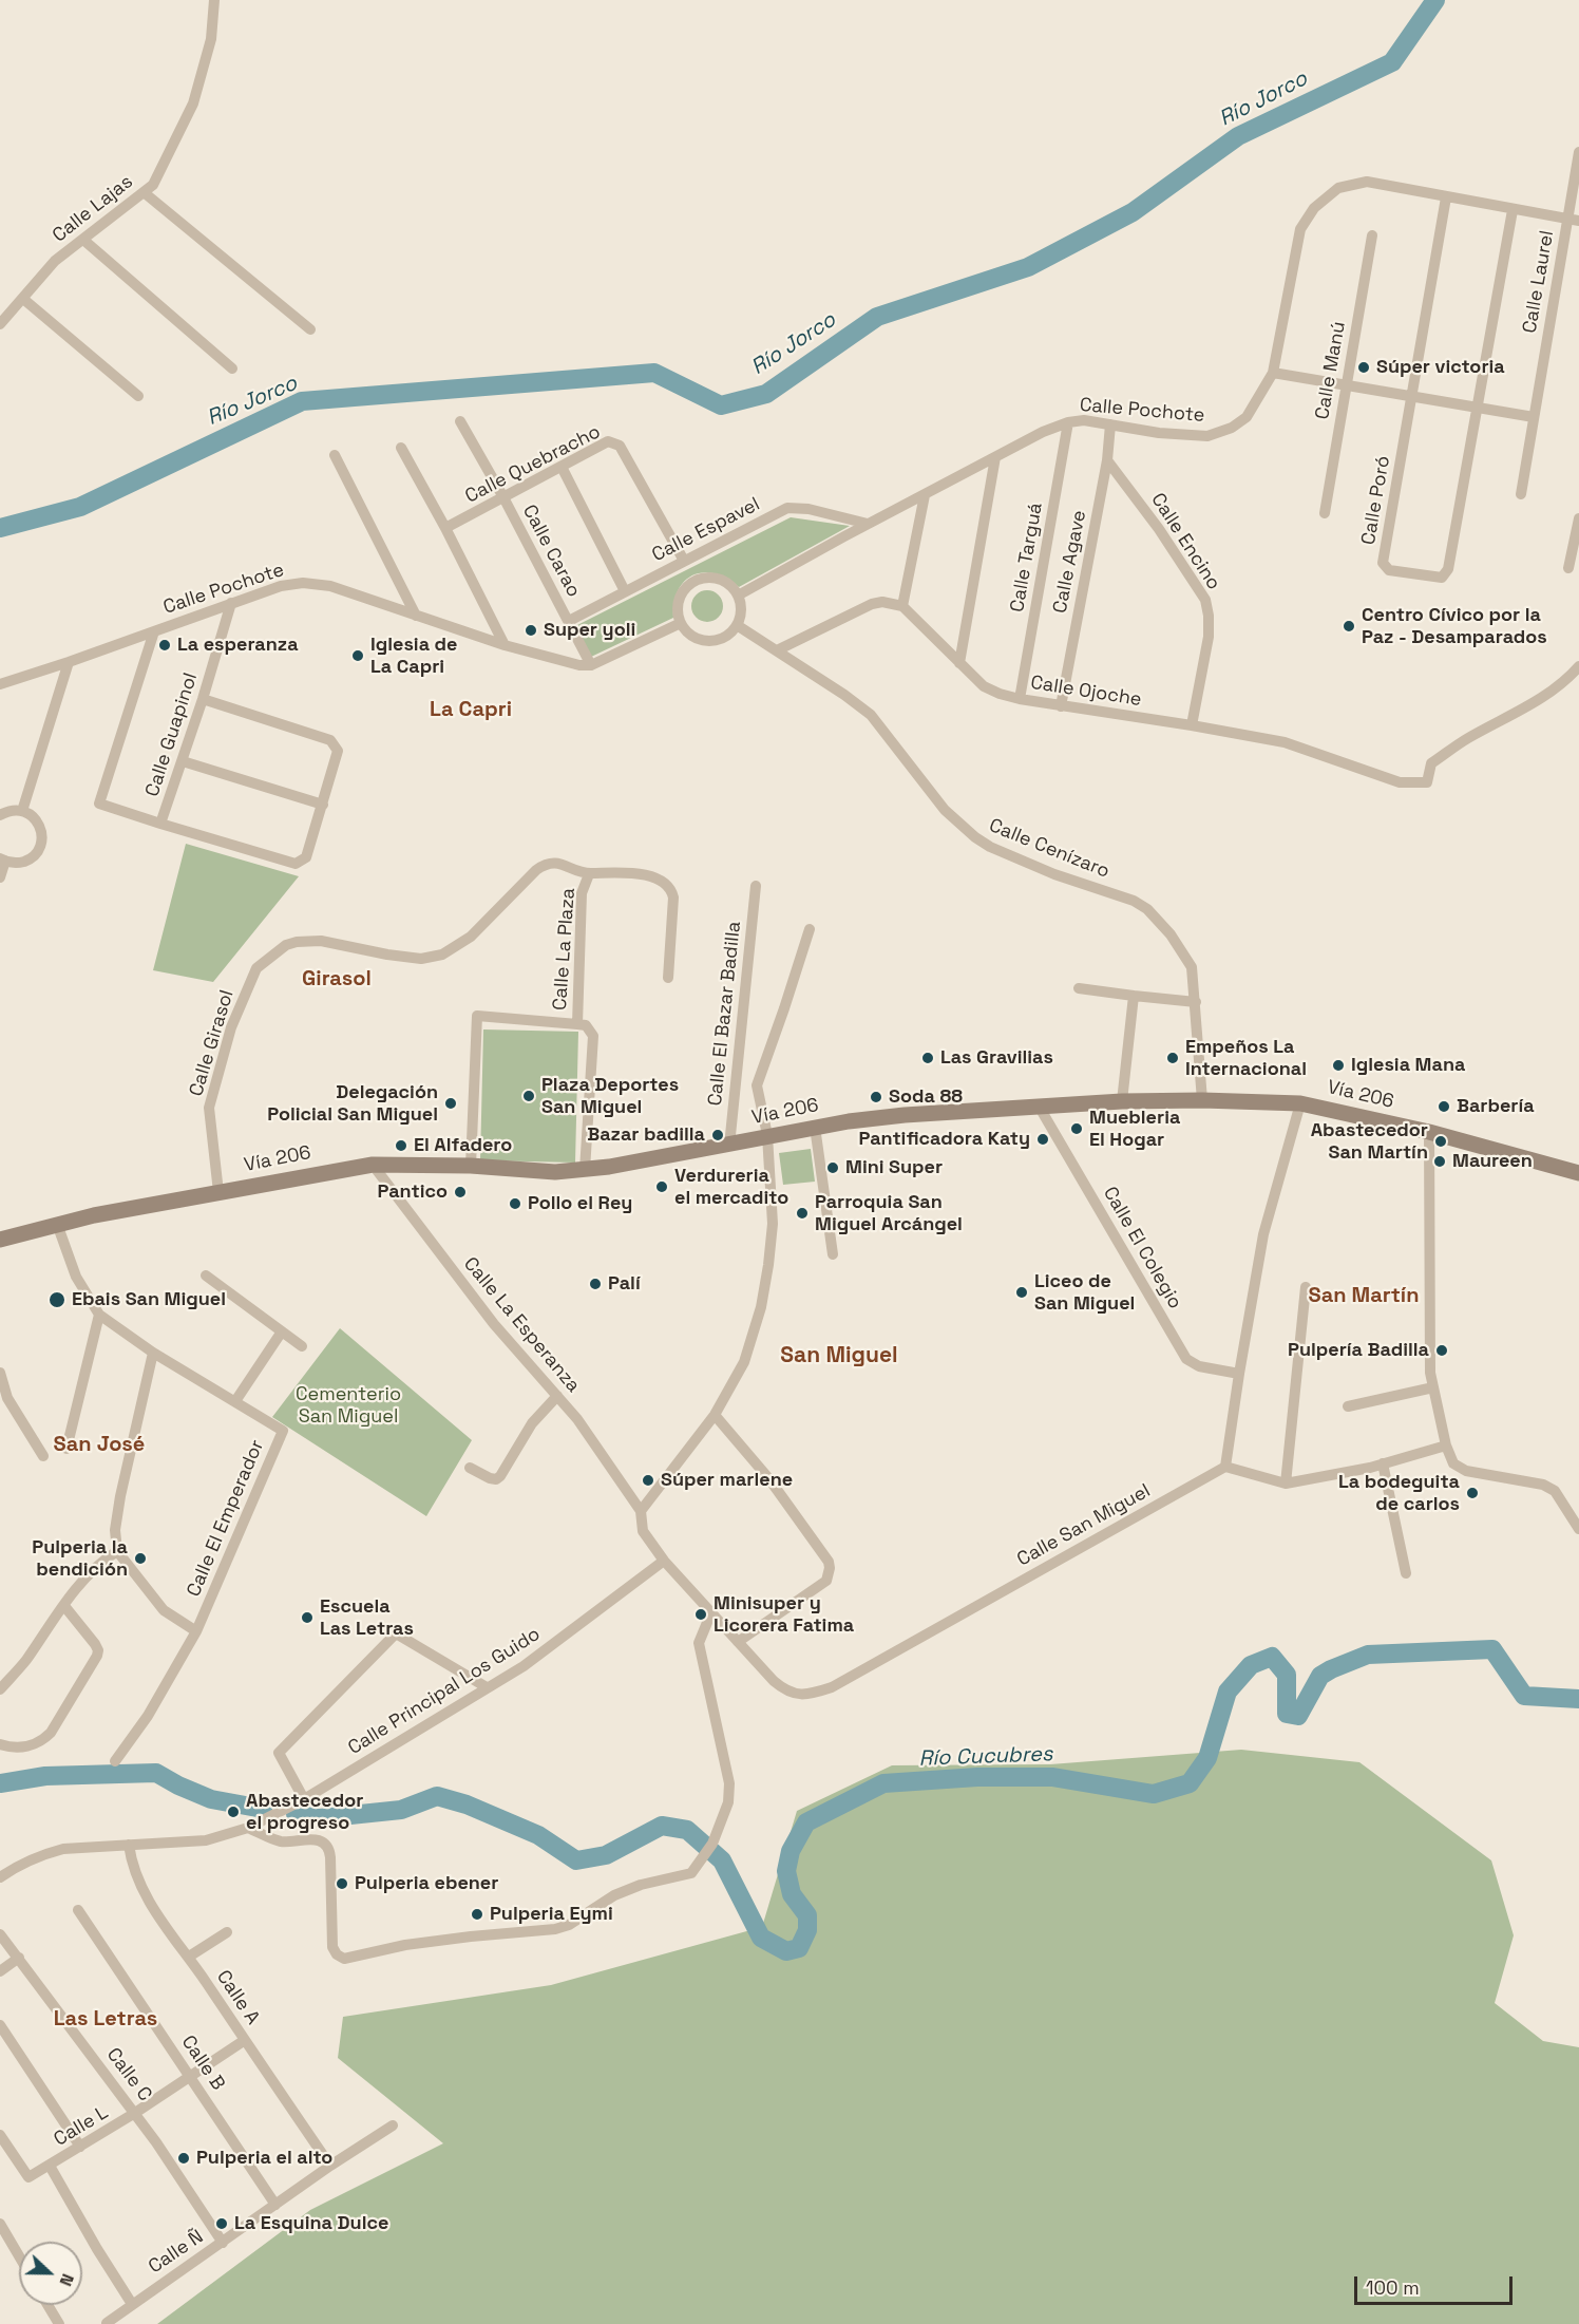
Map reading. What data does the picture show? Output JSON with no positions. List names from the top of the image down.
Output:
{
  "streets": {
    "main road": ["Vía 206"],
    "street": [
      "Calle Lajas",
      "Calle Laurel",
      "Calle Manú",
      "Calle Pochote",
      "Calle Quebracho",
      "Calle Poró",
      "Calle Espavel",
      "Calle Encino",
      "Calle Carao",
      "Calle Targuá",
      "Calle Agave",
      "Calle Ojoche",
      "Calle Guapinol",
      "Calle Cenízaro",
      "Calle La Plaza",
      "Calle El Bazar Badilla",
      "Calle Girasol",
      "Calle El Colegio",
      "Calle La Esperanza",
      "Calle El Emperador",
      "Calle San Miguel",
      "Calle Principal Los Guido",
      "Calle A",
      "Calle B",
      "Calle C",
      "Calle L",
      "Calle Ñ"
    ]
  },
  "crossings": [
    ["Calle Laurel", "Calle Pochote"],
    ["Calle Pochote", "Calle Espavel"],
    ["Calle Pochote", "Calle Carao"],
    ["Calle Pochote", "Calle Targuá"],
    ["Calle Pochote", "Calle Agave"],
    ["Calle Pochote", "Calle Guapinol"],
    ["Calle Pochote", "Calle Cenízaro"],
    ["Calle Quebracho", "Calle Espavel"],
    ["Calle Quebracho", "Calle Carao"],
    ["Calle Espavel", "Calle Carao"],
    ["Calle Encino", "Calle Agave"],
    ["Calle Encino", "Calle Ojoche"],
    ["Calle Targuá", "Calle Ojoche"],
    ["Calle Agave", "Calle Ojoche"],
    ["Calle Cenízaro", "Vía 206"],
    ["Calle La Plaza", "Calle Girasol"],
    ["Calle La Plaza", "Vía 206"],
    ["Calle El Bazar Badilla", "Vía 206"],
    ["Calle Girasol", "Vía 206"],
    ["Vía 206", "Calle El Colegio"],
    ["Vía 206", "Calle La Esperanza"],
    ["Vía 206", "Calle El Emperador"],
    ["Calle San Miguel", "Calle Principal Los Guido"],
    ["Calle Principal Los Guido", "Calle A"],
    ["Calle A", "Calle L"],
    ["Calle A", "Calle Ñ"],
    ["Calle B", "Calle L"],
    ["Calle B", "Calle Ñ"],
    ["Calle C", "Calle L"],
    ["Calle C", "Calle Ñ"]
  ],
  "districts": [
    "La Capri",
    "Girasol",
    "San Martín",
    "San Miguel",
    "San José",
    "Las Letras"
  ],
  "water": ["Río Jorco", "Río Cucubres"],
  "parks": ["Cementerio San Miguel"],
  "places": [
    "Súper victoria",
    "Centro Cívico por la Paz - Desamparados",
    "Super yoli",
    "La esperanza",
    "Iglesia de La Capri",
    "Las Gravilias",
    "Empeños La Internacional",
    "Iglesia Mana",
    "Plaza Deportes San Miguel",
    "Soda 88",
    "Delegación Policial San Miguel",
    "Barbería",
    "Muebleria El Hogar",
    "Bazar badilla",
    "Pantificadora Katy",
    "Abastecedor San Martín",
    "El Alfadero",
    "Maureen",
    "Mini Super",
    "Verdureria el mercadito",
    "Pantico",
    "Pollo el Rey",
    "Parroquia San Miguel Arcángel",
    "Palí",
    "Liceo de San Miguel",
    "Ebais San Miguel",
    "Pulpería Badilla",
    "Súper marlene",
    "La bodeguita de carlos",
    "Pulperia la bendición",
    "Minisuper y Licorera Fatima",
    "Escuela Las Letras",
    "Abastecedor el progreso",
    "Pulperia ebener",
    "Pulperia Eymi",
    "Pulperia el alto",
    "La Esquina Dulce"
  ],
  "scale_bar": "100 m",
  "north": "right"
}
